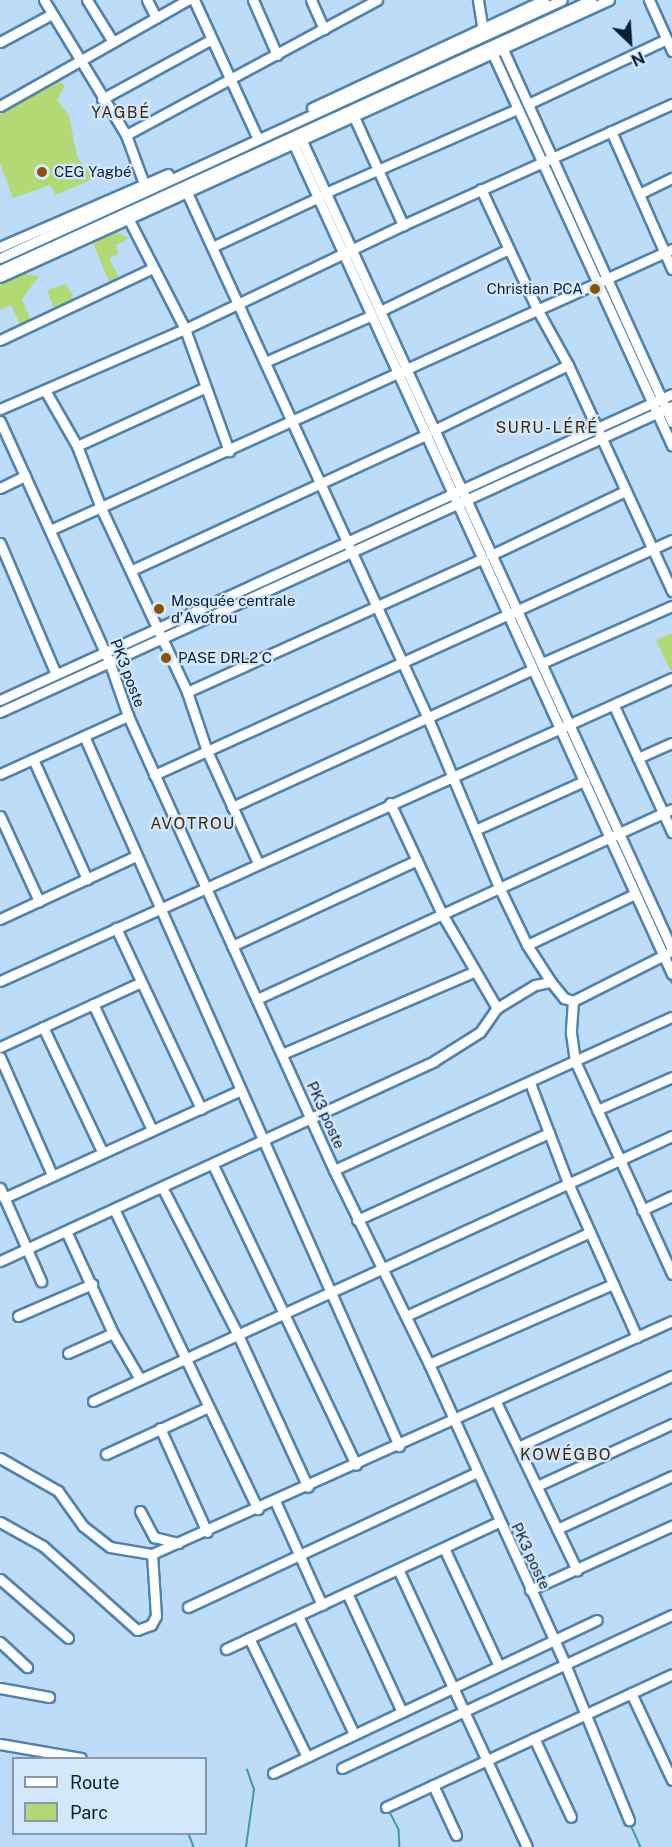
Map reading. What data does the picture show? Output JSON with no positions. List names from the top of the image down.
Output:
{
  "streets": {
    "street": ["PK3 poste"]
  },
  "districts": [
    "YAGBÉ",
    "SURU-LÉRÉ",
    "AVOTROU",
    "KOWÉGBO"
  ],
  "places": [
    "CEG Yagbé",
    "Christian PCA",
    "Mosquée centrale d'Avotrou",
    "PASE DRL2 C"
  ],
  "legend": ["Route", "Parc"],
  "north": "bottom right"
}
